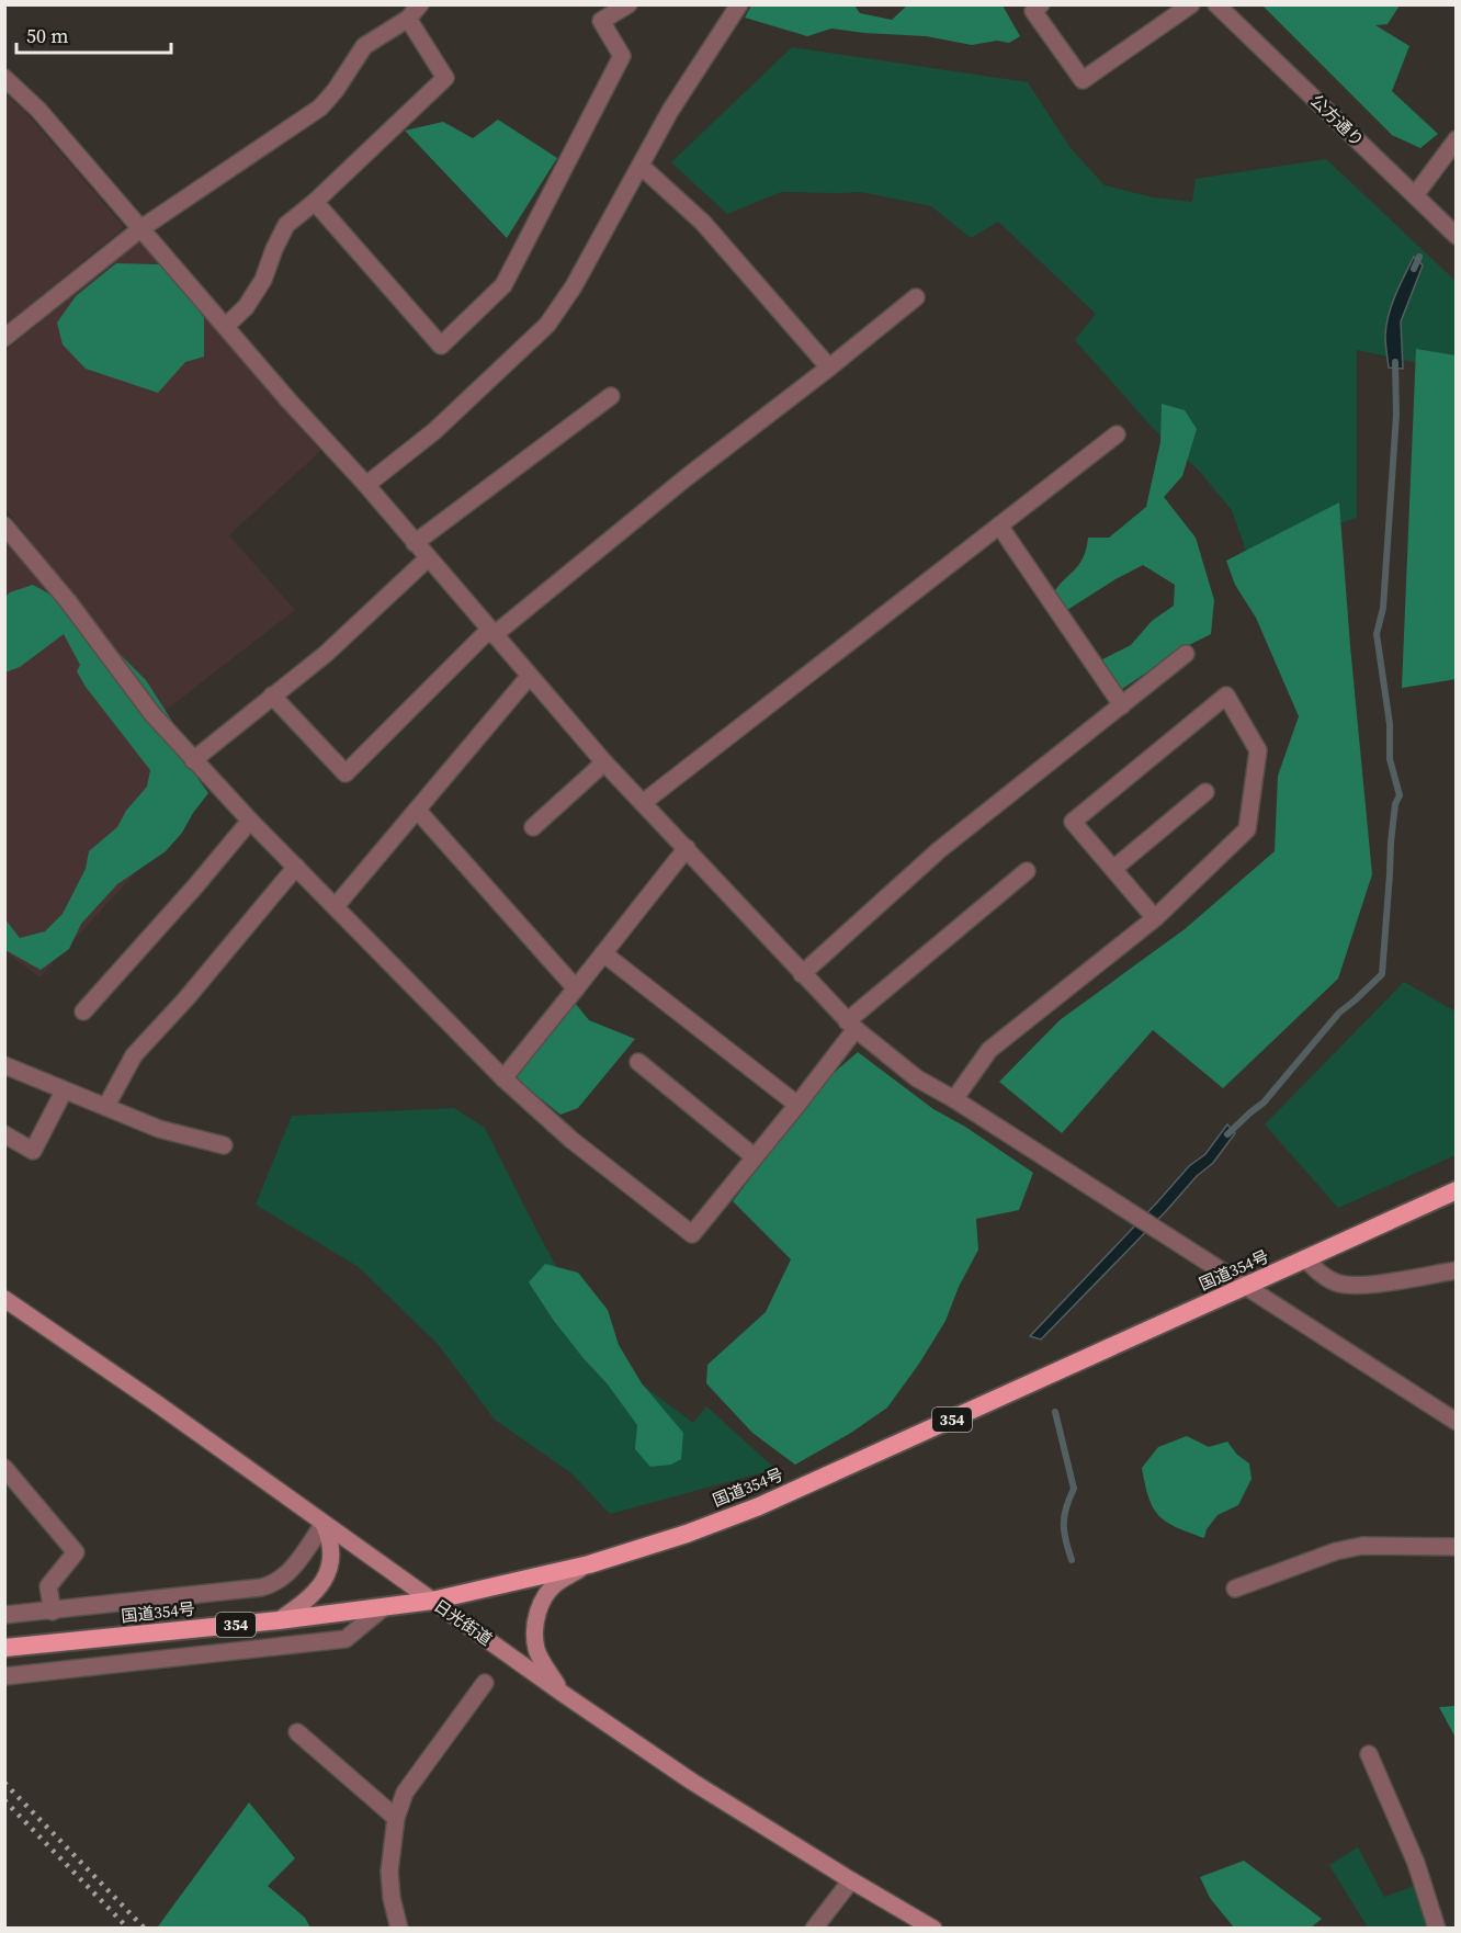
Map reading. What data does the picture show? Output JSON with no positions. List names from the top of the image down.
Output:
{
  "streets": {
    "highway": ["国道354号", "354"],
    "main road": ["日光街道"],
    "street": ["公方通り"]
  },
  "crossings": [
    ["国道354号", "日光街道"]
  ],
  "scale_bar": "50 m"
}
